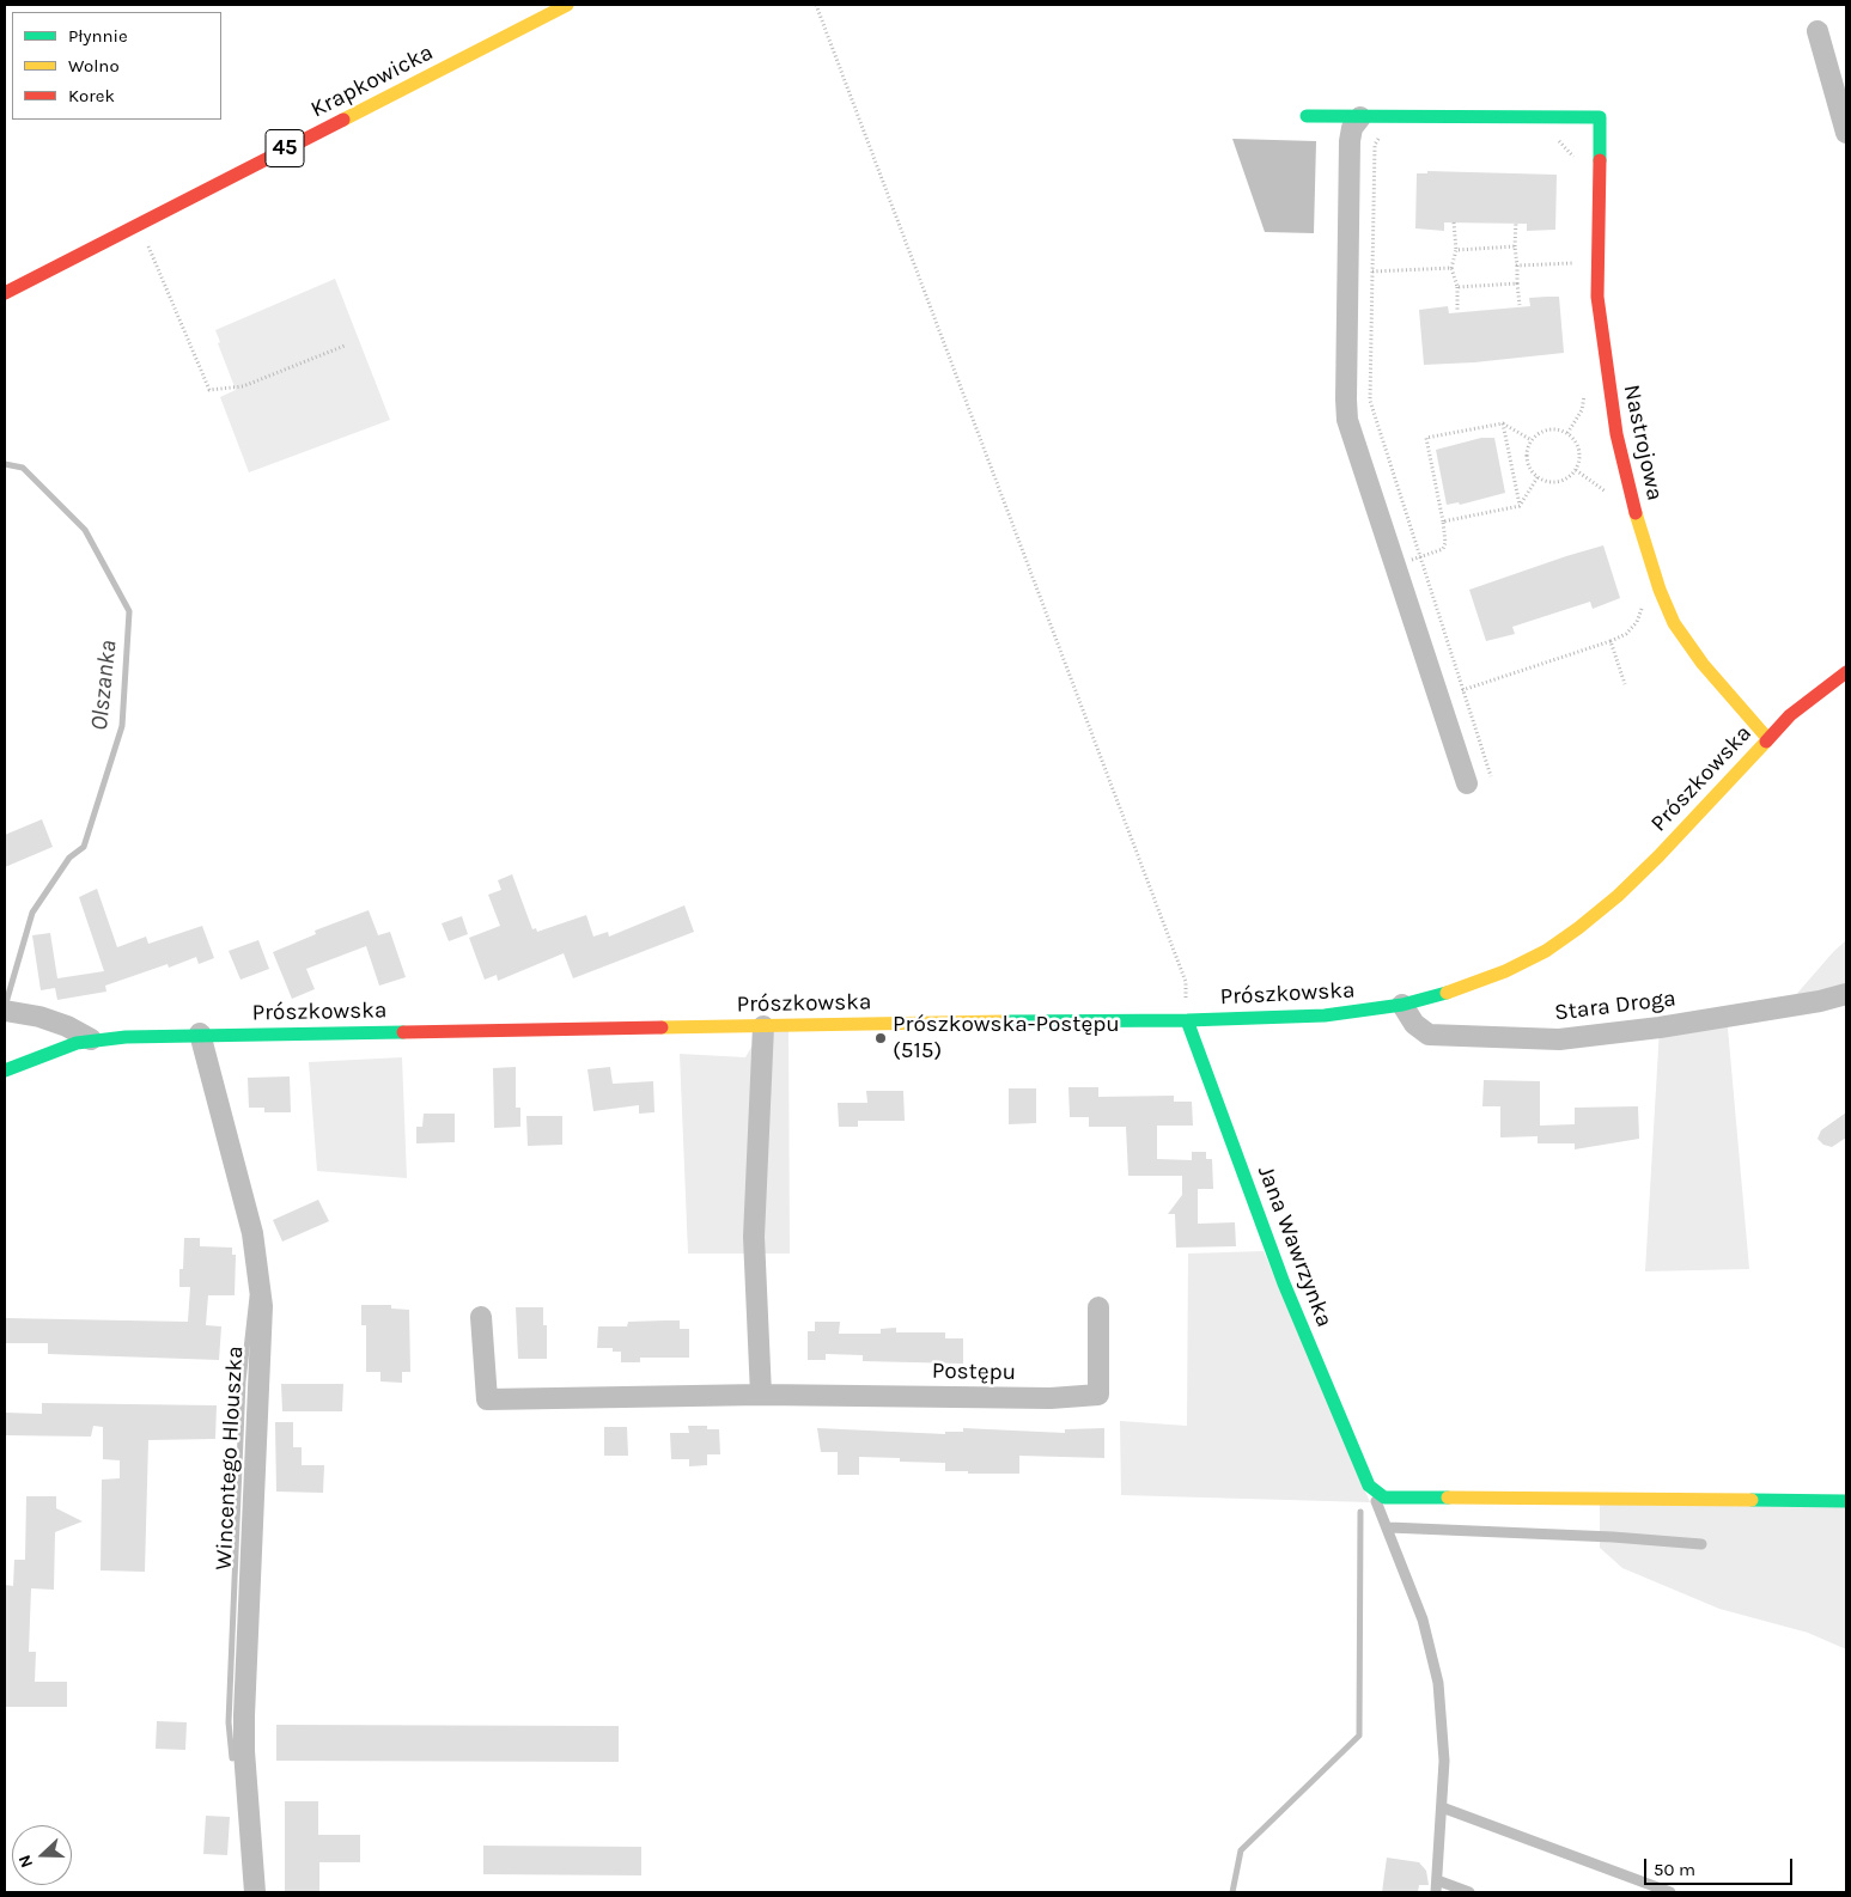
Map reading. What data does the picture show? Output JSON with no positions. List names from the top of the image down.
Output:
{
  "streets": {
    "main road": [
      "Krapkowicka",
      "45",
      "Nastrojowa",
      "Prószkowska",
      "Jana Wawrzynka"
    ],
    "street": ["Stara Droga", "Postępu", "Wincentego Hlouszka"]
  },
  "crossings": [
    ["Nastrojowa", "Prószkowska"],
    ["Prószkowska", "Stara Droga"],
    ["Prószkowska", "Jana Wawrzynka"],
    ["Prószkowska", "Wincentego Hlouszka"]
  ],
  "water": ["Olszanka"],
  "places": ["Prószkowska-Postępu (515)"],
  "legend": ["Płynnie", "Wolno", "Korek"],
  "scale_bar": "50 m",
  "north": "left"
}
